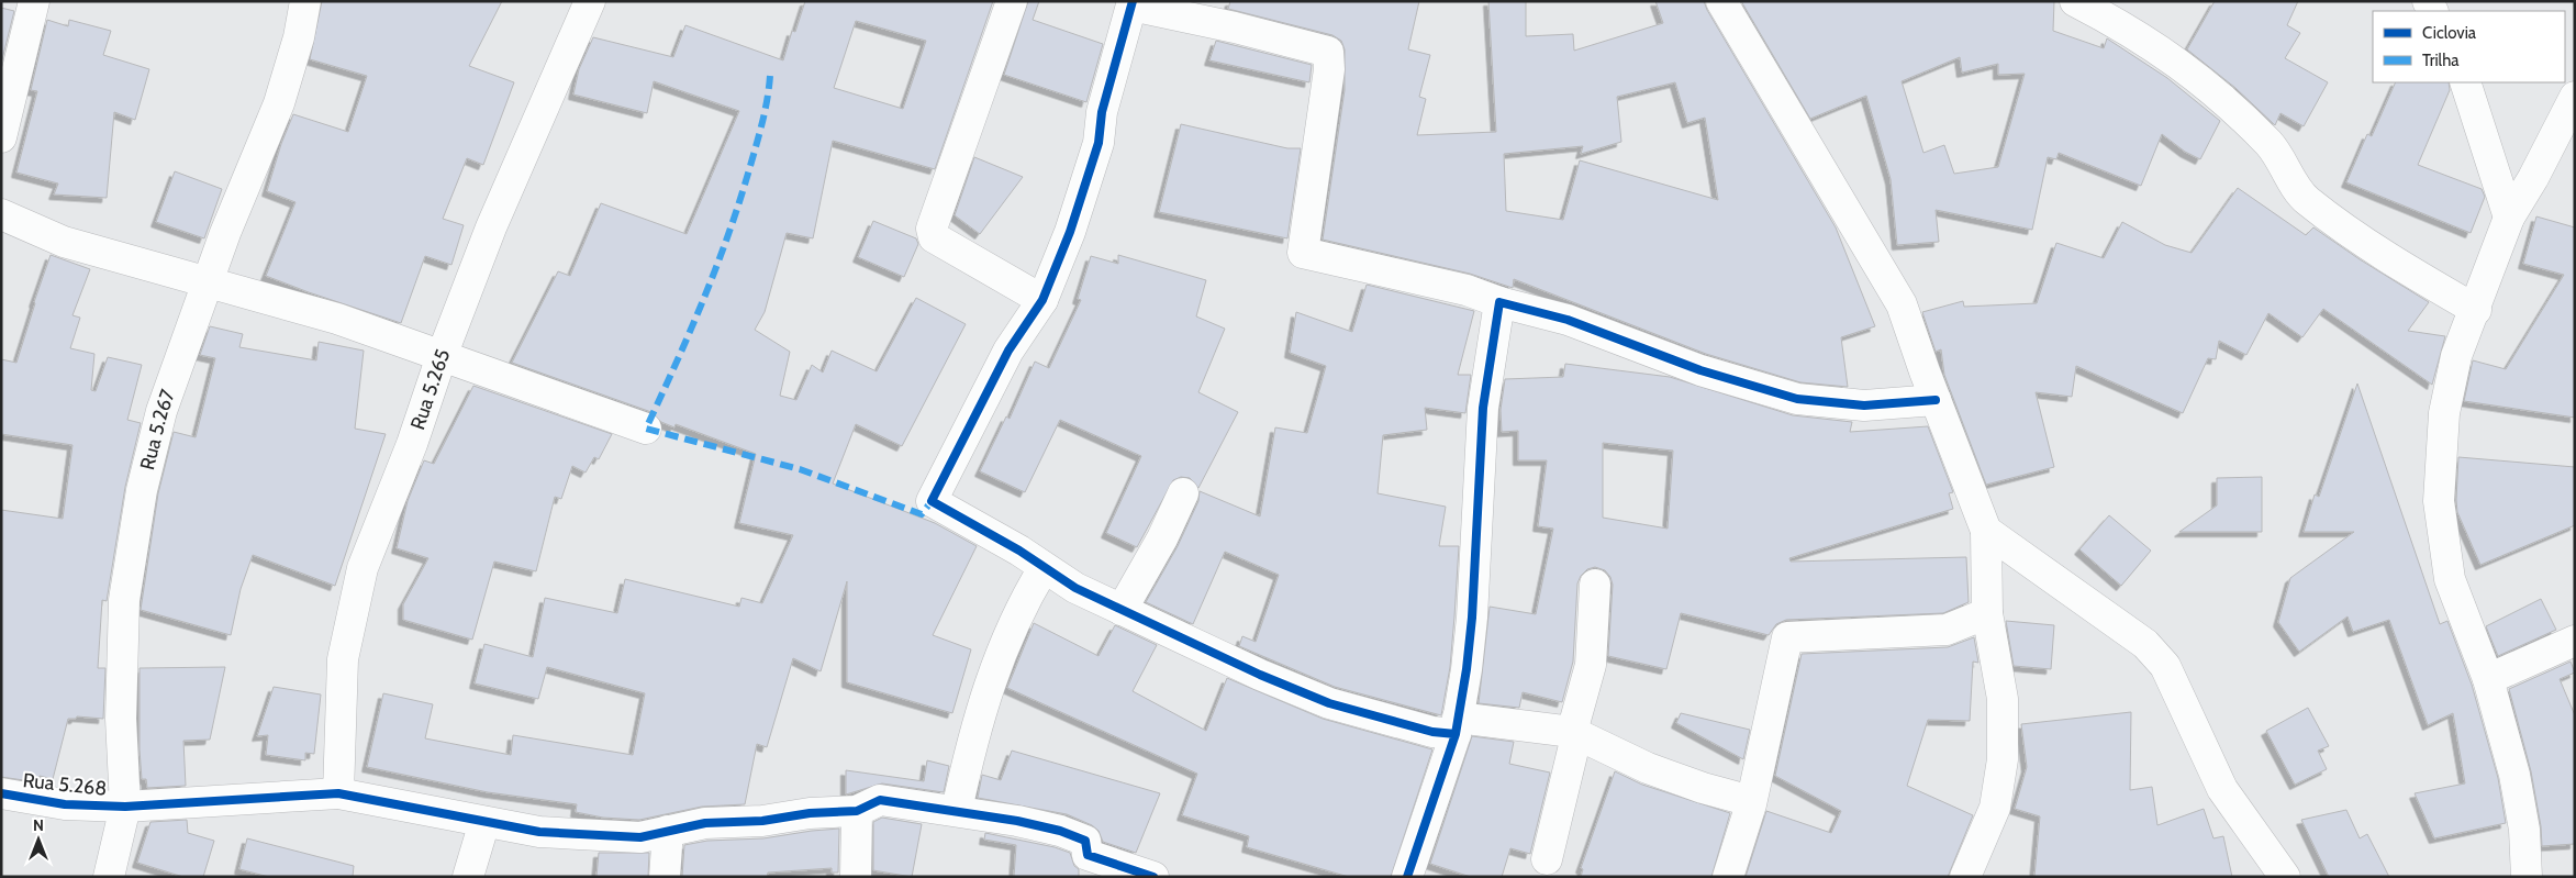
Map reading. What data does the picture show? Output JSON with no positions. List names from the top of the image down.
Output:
{
  "streets": {
    "street": ["Rua 5.265", "Rua 5.267", "Rua 5.268"]
  },
  "crossings": [
    ["Rua 5.265", "Rua 5.268"],
    ["Rua 5.267", "Rua 5.268"]
  ],
  "legend": ["Ciclovia", "Trilha"],
  "north": "top"
}
